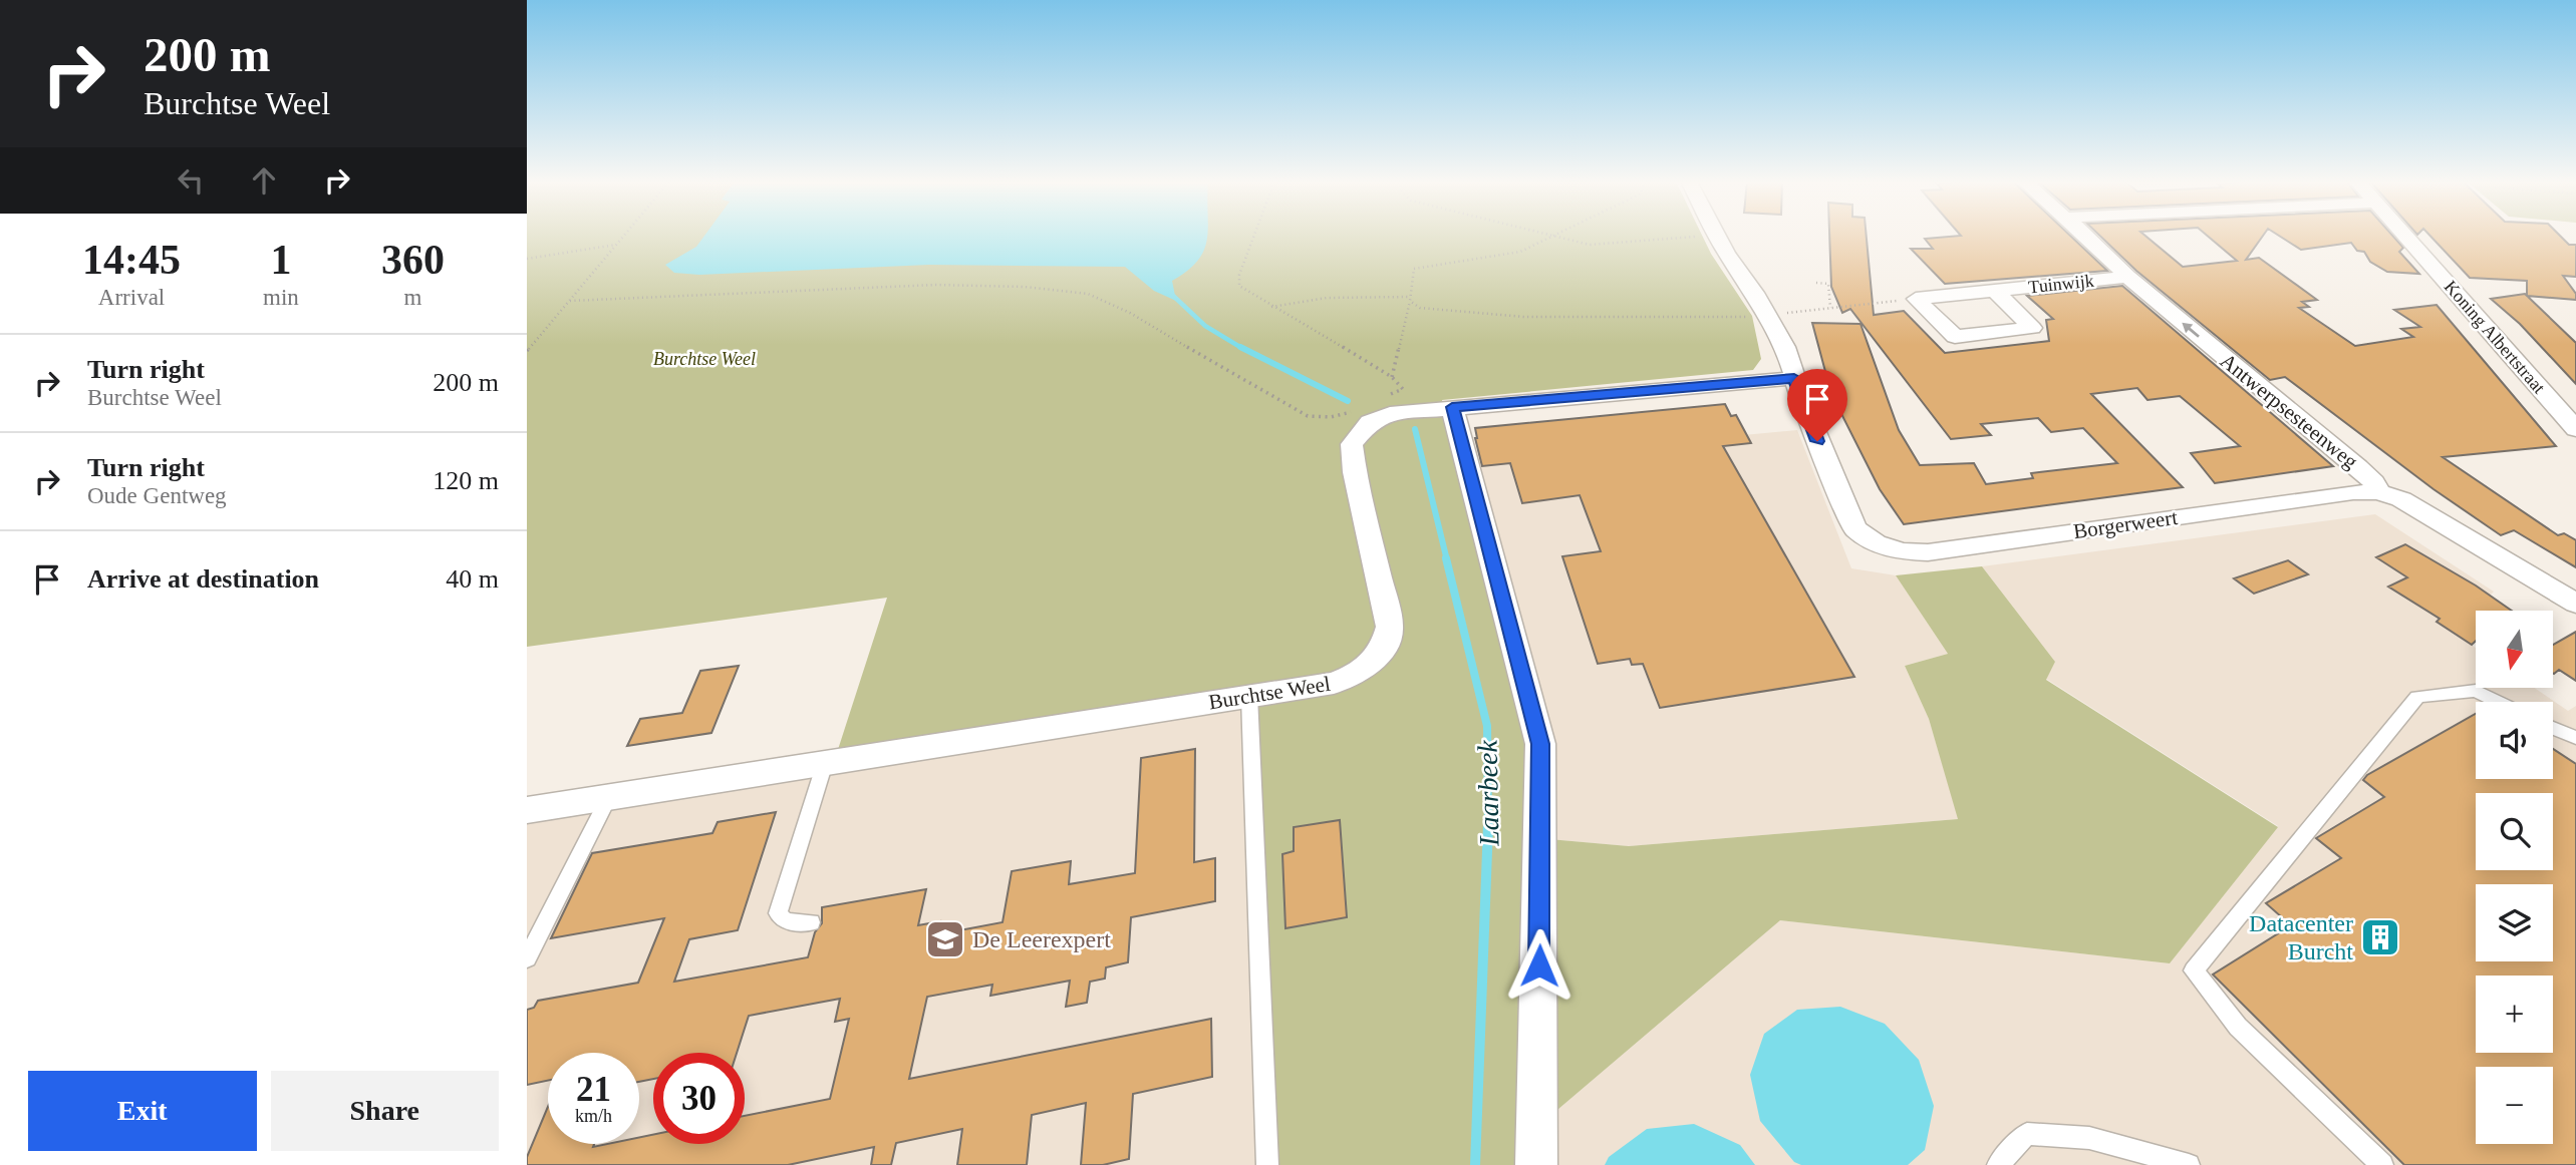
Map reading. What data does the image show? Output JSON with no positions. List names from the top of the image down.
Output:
{
  "streets": {
    "street": [
      "Tuinwijk",
      "Koning Albertstraat",
      "Antwerpsesteenweg",
      "Borgerweert",
      "Burchtse Weel"
    ]
  },
  "crossings": [
    ["Tuinwijk", "Antwerpsesteenweg"],
    ["Antwerpsesteenweg", "Borgerweert"]
  ],
  "one_way": ["Antwerpsesteenweg"],
  "water": ["Laarbeek"],
  "parks": ["Burchtse Weel"],
  "places": {
    "building": ["Datacenter Burcht"],
    "school or university": ["De Leerexpert"]
  },
  "north": "bottom",
  "page": {
    "turn": ["200 m", "Burchtse Weel"],
    "eta": [
      "14:45",
      "Arrival",
      "1",
      "min",
      "360",
      "m"
    ],
    "list": [
      {
        "name": "Turn right",
        "note": "Burchtse Weel",
        "value": "200 m"
      },
      {
        "name": "Turn right",
        "note": "Oude Gentweg",
        "value": "120 m"
      },
      {
        "name": "Arrive at destination",
        "value": "40 m"
      }
    ],
    "map_buttons": ["+", "−"],
    "speed": "21 km/h",
    "limit": "30",
    "buttons": ["Exit", "Share"]
  }
}
